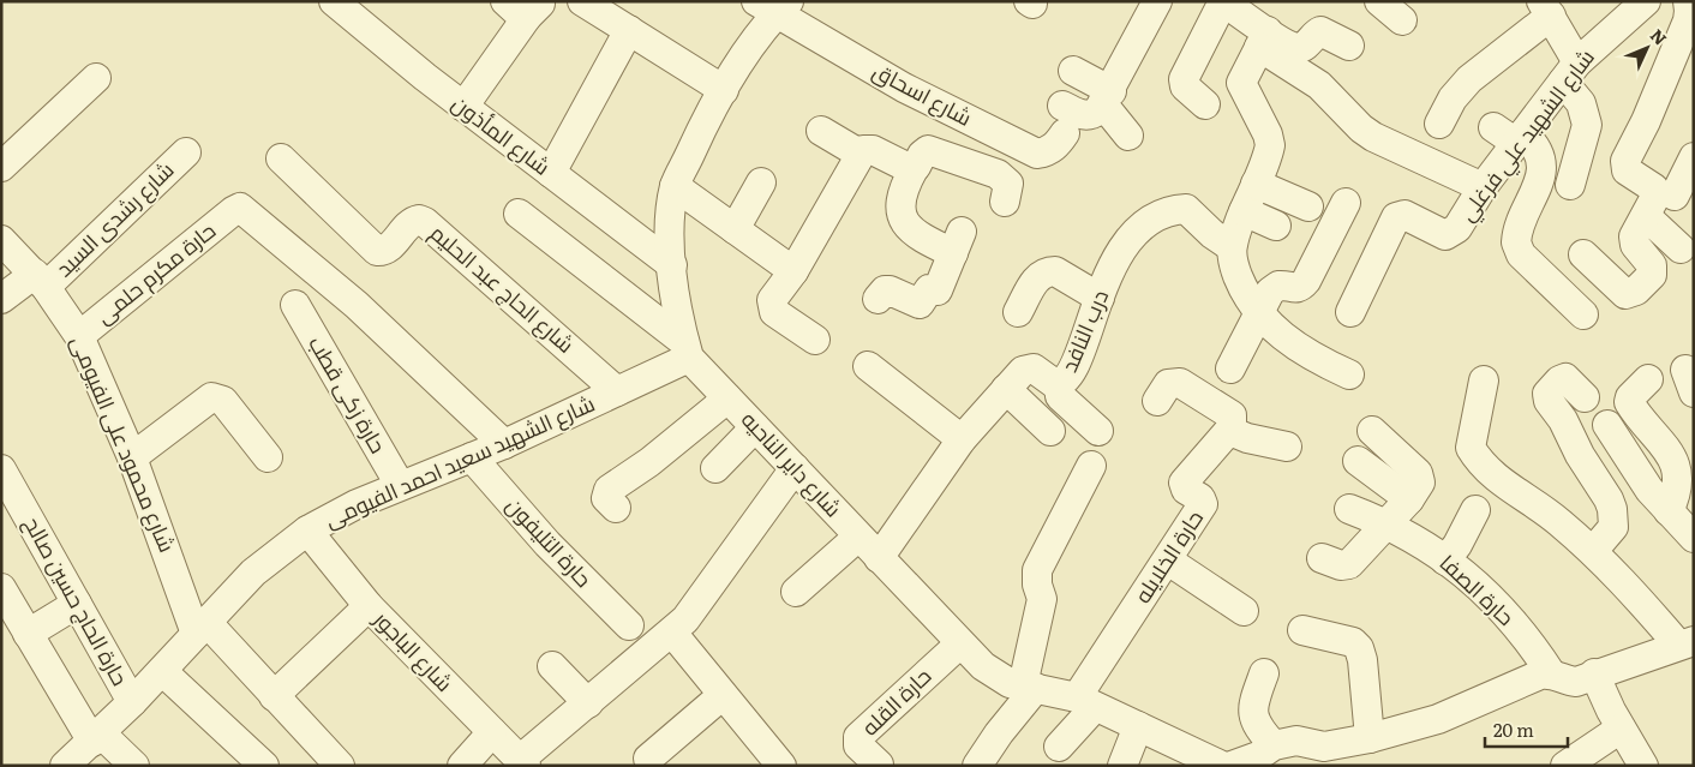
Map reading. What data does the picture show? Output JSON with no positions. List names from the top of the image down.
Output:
{
  "streets": {
    "street": [
      "شارع اسحاق",
      "شارع المأذون",
      "شارع الشهيد علي فرغلي",
      "شارع رشدى السيد",
      "حارة مكرم حلمى",
      "شارع الحاج عبد الحليم",
      "درب النافد",
      "حارة زكى قطب",
      "شارع محمود على الفيومى",
      "شارع الشهيد سعيد احمد الفيومى",
      "شارع داير الناحيه",
      "حارة التليفون",
      "حارة الخلايله",
      "حارة الصفا",
      "حارة الحاج حسين صالح",
      "شارع الباجور",
      "حارة القله"
    ]
  },
  "crossings": [
    ["شارع رشدى السيد", "شارع محمود على الفيومى"],
    ["حارة مكرم حلمى", "شارع محمود على الفيومى"],
    ["حارة مكرم حلمى", "شارع الشهيد سعيد احمد الفيومى"],
    ["شارع الحاج عبد الحليم", "شارع الشهيد سعيد احمد الفيومى"],
    ["درب النافد", "شارع داير الناحيه"],
    ["حارة زكى قطب", "شارع الشهيد سعيد احمد الفيومى"],
    ["شارع محمود على الفيومى", "شارع الشهيد سعيد احمد الفيومى"],
    ["شارع الشهيد سعيد احمد الفيومى", "شارع داير الناحيه"],
    ["شارع الشهيد سعيد احمد الفيومى", "حارة التليفون"],
    ["شارع الشهيد سعيد احمد الفيومى", "حارة الحاج حسين صالح"],
    ["شارع الشهيد سعيد احمد الفيومى", "شارع الباجور"],
    ["شارع داير الناحيه", "حارة الخلايله"],
    ["شارع داير الناحيه", "حارة القله"]
  ],
  "scale_bar": "20 m",
  "north": "top right"
}
